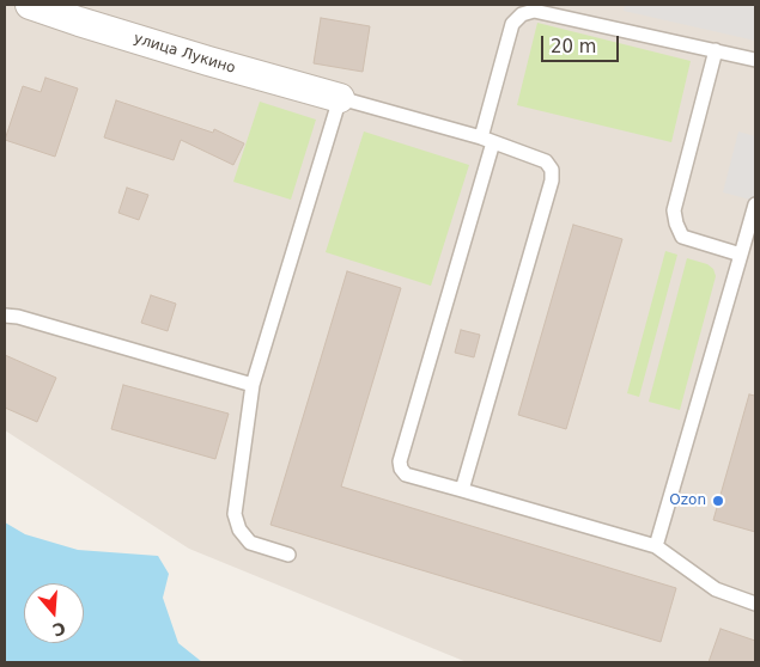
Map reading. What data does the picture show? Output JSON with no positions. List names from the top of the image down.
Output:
{
  "streets": {
    "street": ["улица Лукино"]
  },
  "places": ["Ozon"],
  "scale_bar": "20 m",
  "north": "bottom"
}
